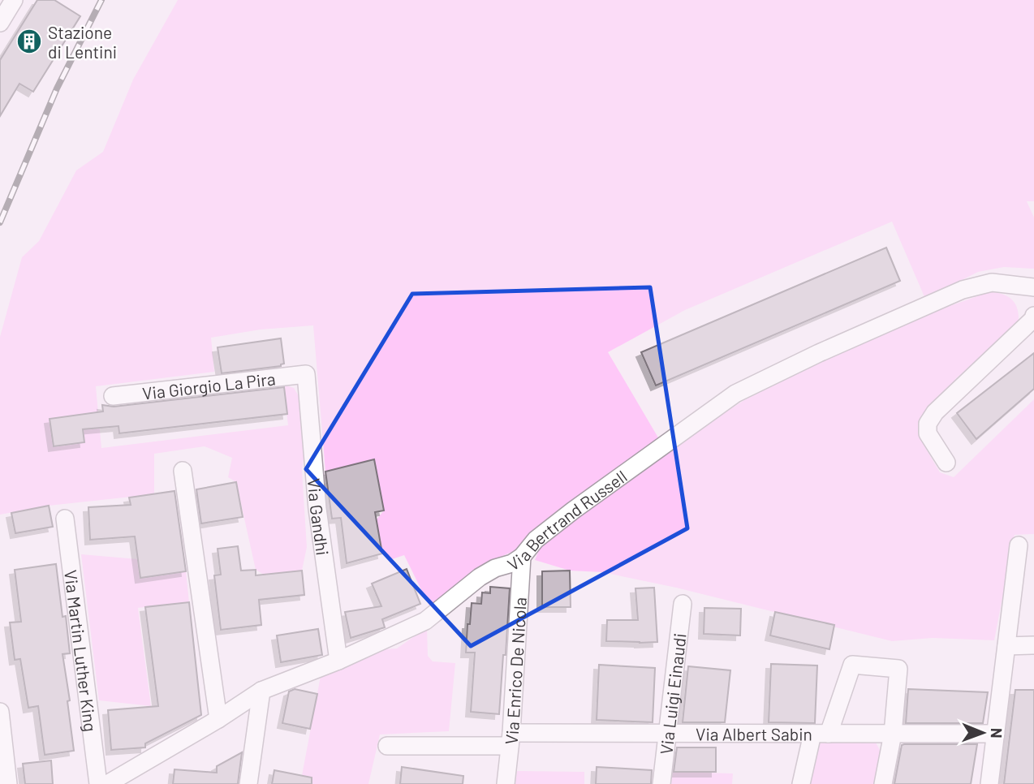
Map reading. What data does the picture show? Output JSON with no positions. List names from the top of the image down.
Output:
{
  "streets": {
    "street": [
      "Via Giorgio La Pira",
      "Via Gandhi",
      "Via Bertrand Russell",
      "Via Martin Luther King",
      "Via Enrico De Nicola",
      "Via Luigi Einaudi",
      "Via Albert Sabin"
    ]
  },
  "crossings": [
    ["Via Giorgio La Pira", "Via Gandhi"],
    ["Via Gandhi", "Via Bertrand Russell"],
    ["Via Bertrand Russell", "Via Enrico De Nicola"],
    ["Via Enrico De Nicola", "Via Albert Sabin"],
    ["Via Luigi Einaudi", "Via Albert Sabin"]
  ],
  "places": {
    "building": ["Stazione di Lentini"]
  },
  "north": "right"
}
